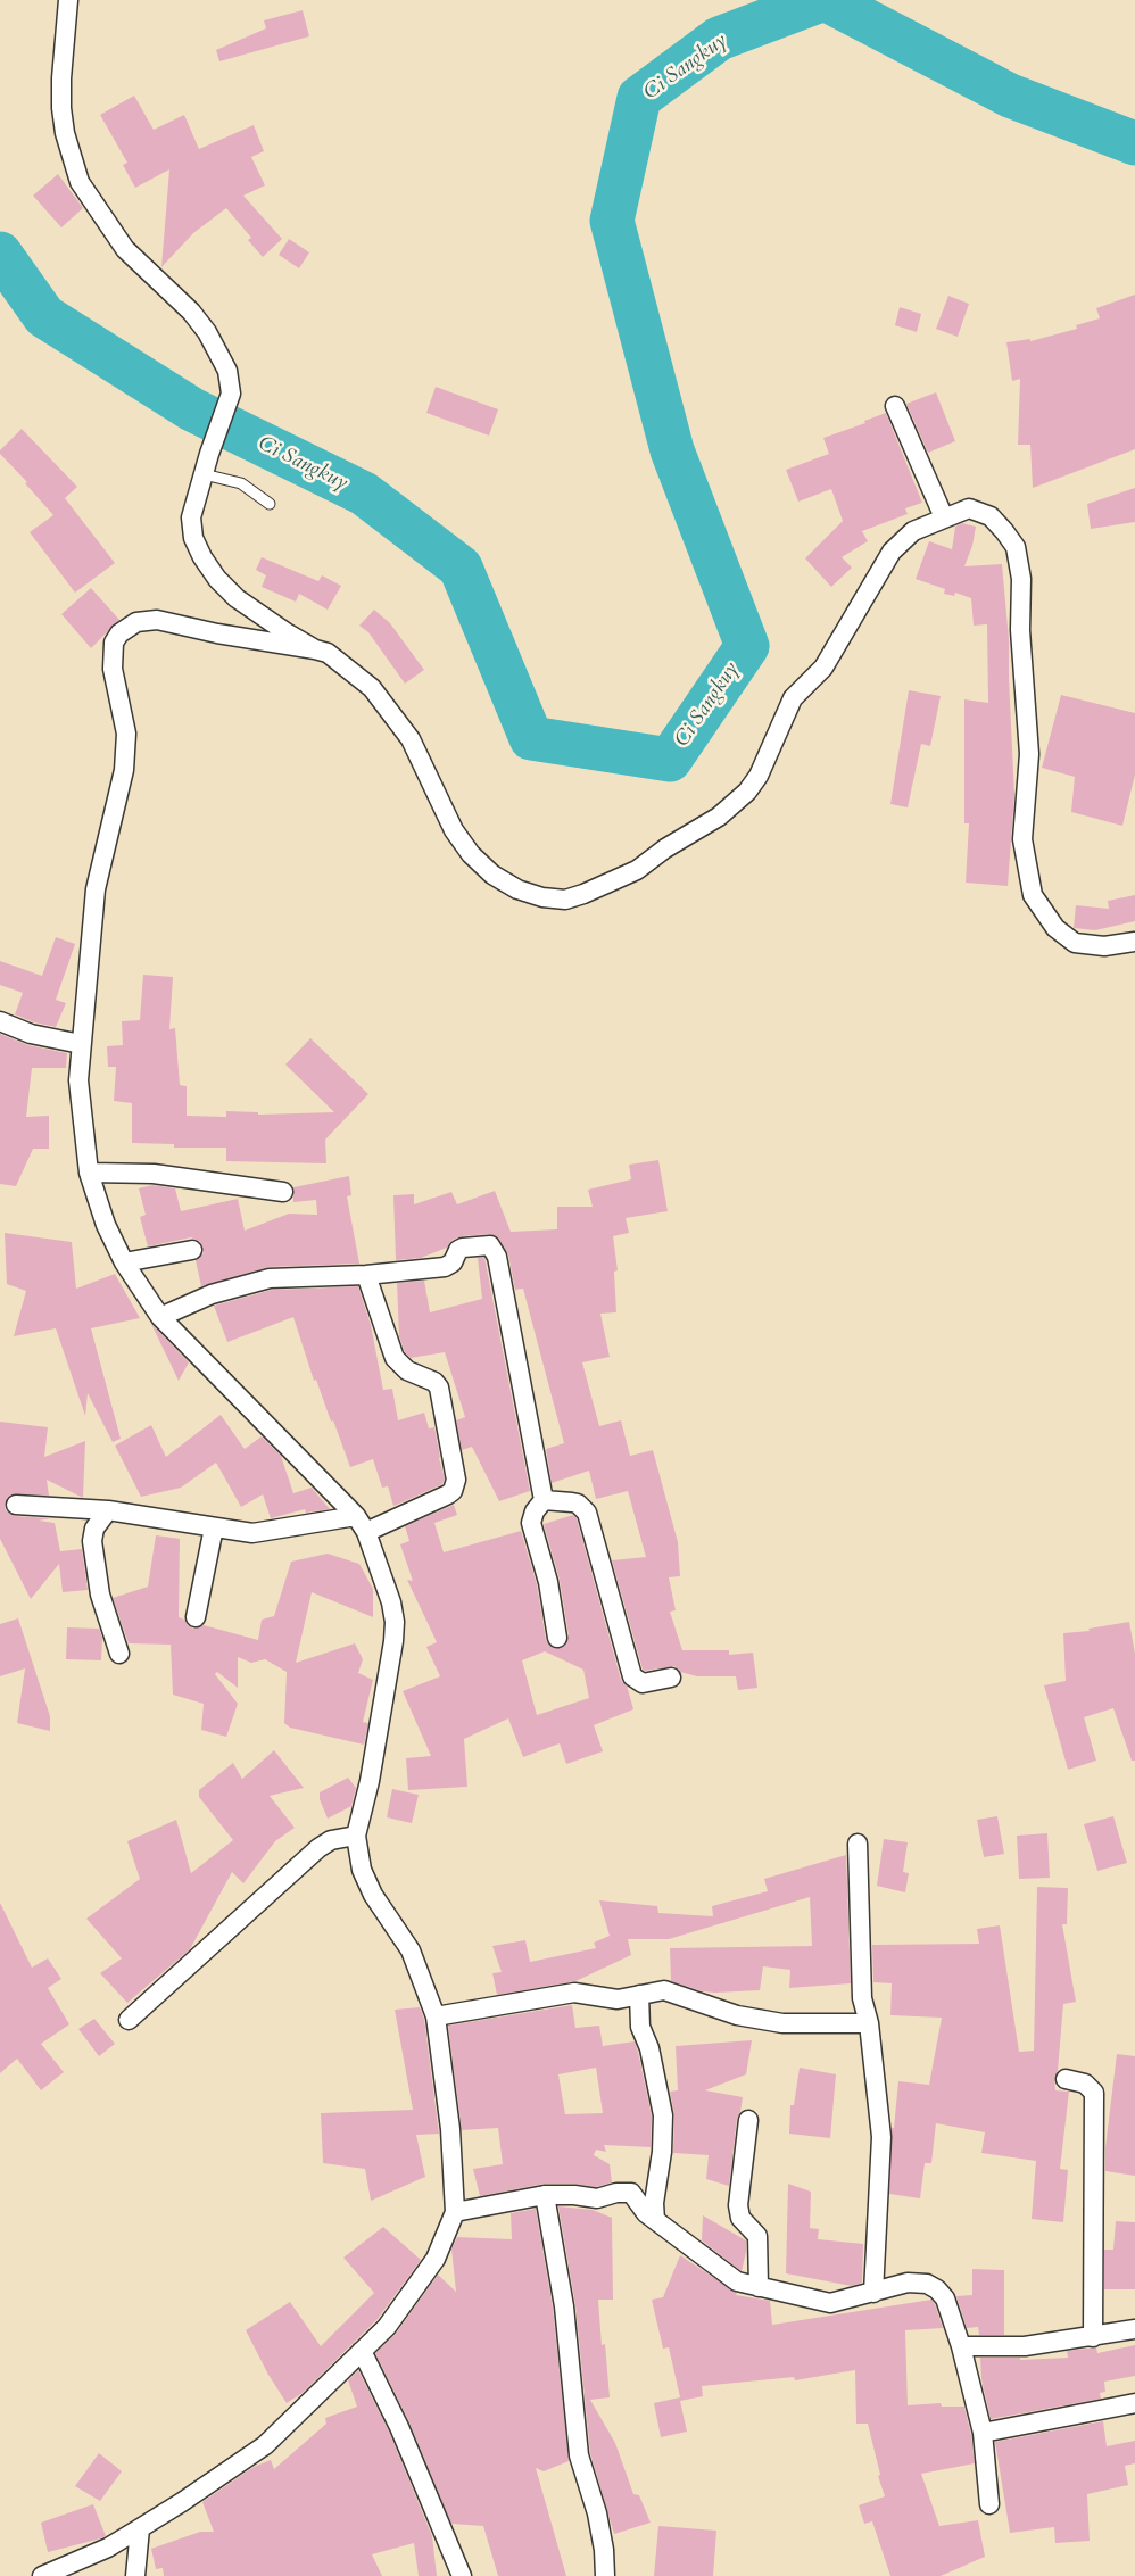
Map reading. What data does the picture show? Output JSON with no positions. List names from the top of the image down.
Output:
{
  "water": ["Ci Sangkuy"]
}
